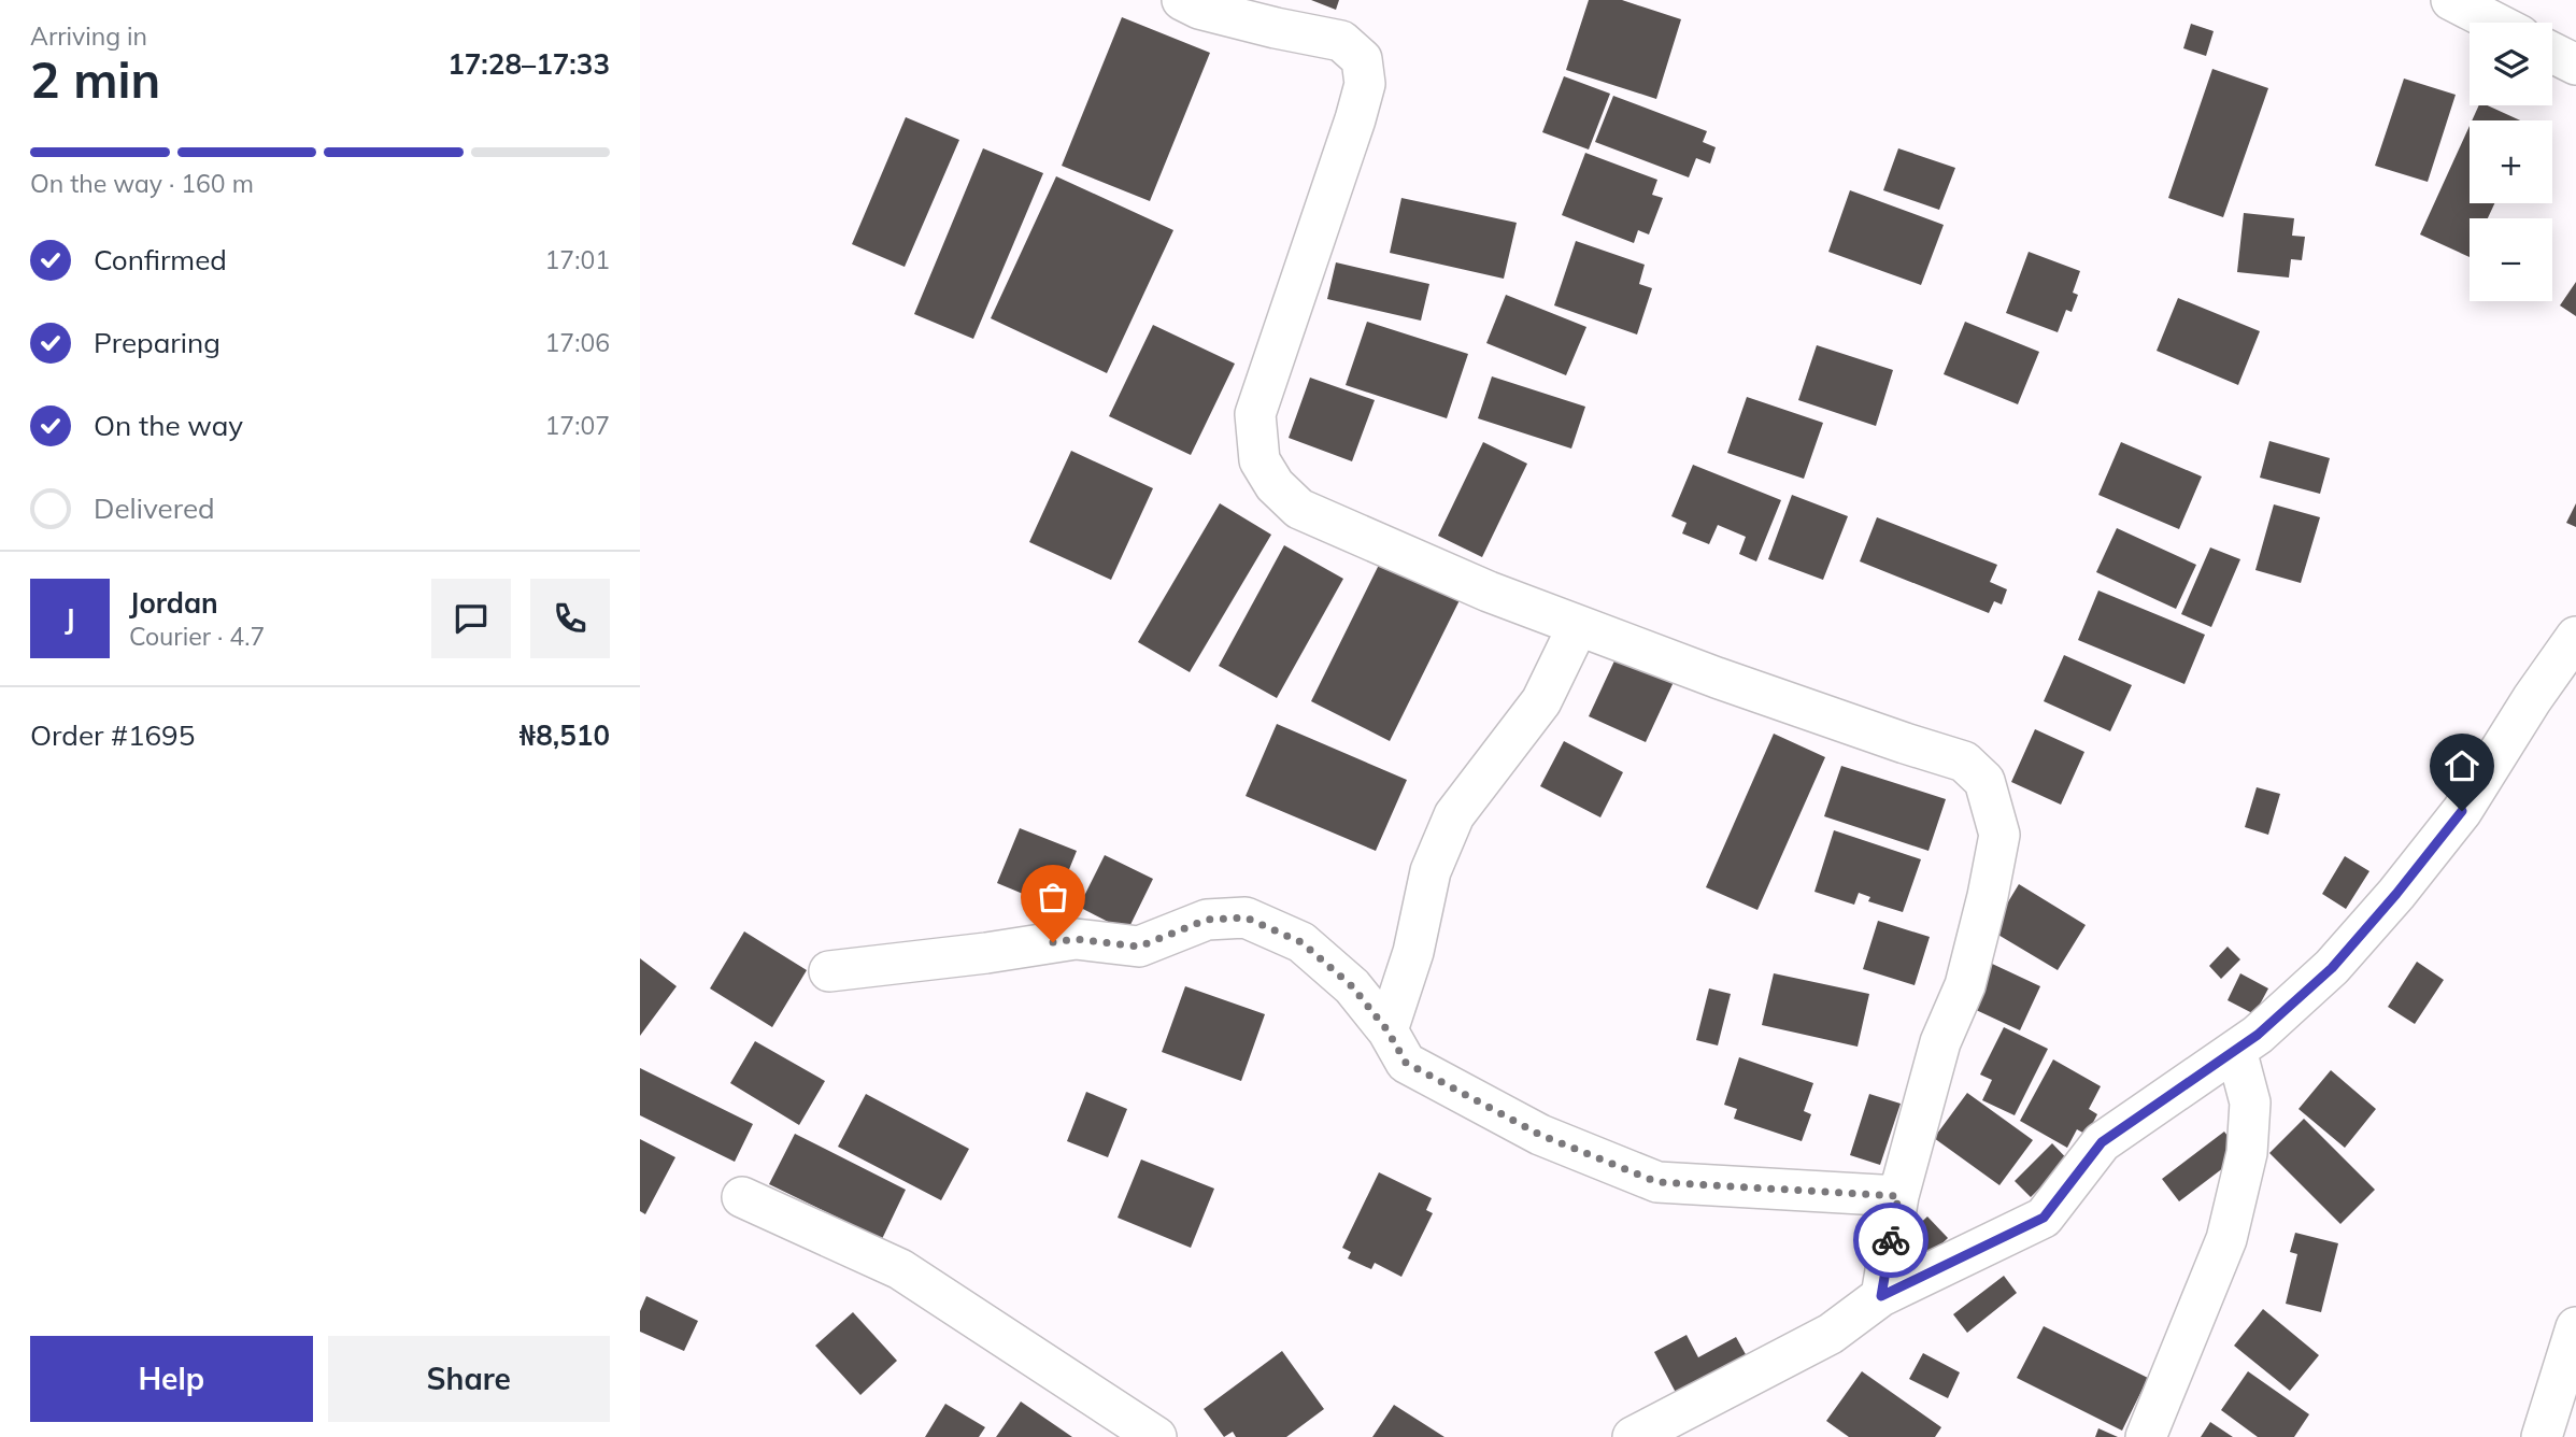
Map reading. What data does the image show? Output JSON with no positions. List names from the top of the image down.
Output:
{
  "page": {
    "heading": ["2 min", "Arriving in", "17:28–17:33"],
    "panel": [
      "Jordan",
      "Courier · 4.7",
      "Order #1695",
      "₦8,510"
    ],
    "map_buttons": ["+", "−"],
    "bar": "On the way · 160 m",
    "list": [
      ["Confirmed", "17:01"],
      ["Preparing", "17:06"],
      ["On the way", "17:07"],
      "Delivered"
    ],
    "round": "J",
    "buttons": ["Help", "Share"]
  }
}
